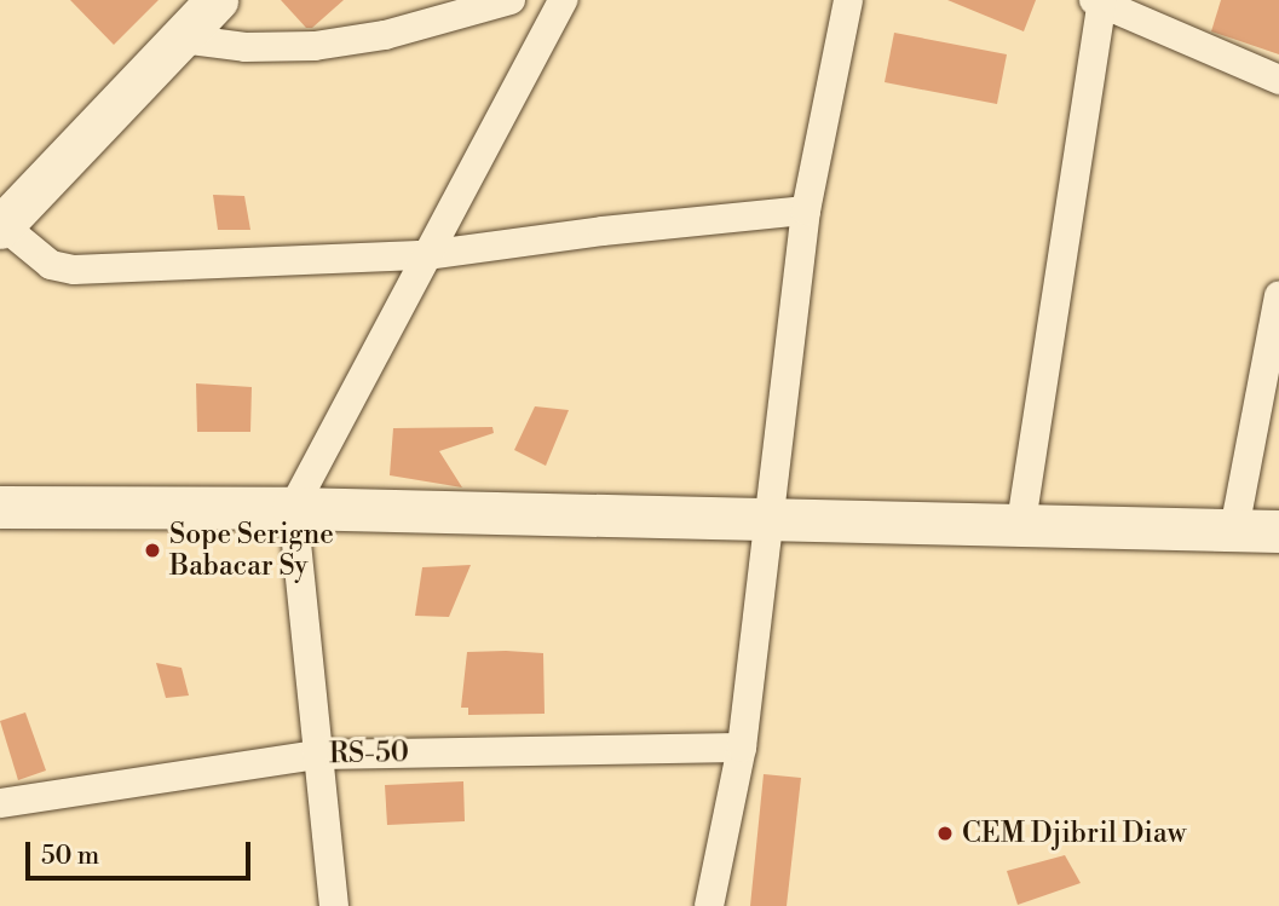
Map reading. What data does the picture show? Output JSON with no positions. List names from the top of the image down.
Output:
{
  "streets": {
    "street": ["RS-50"]
  },
  "places": ["Sope Serigne Babacar Sy", "CEM Djibril Diaw"],
  "scale_bar": "50 m"
}
